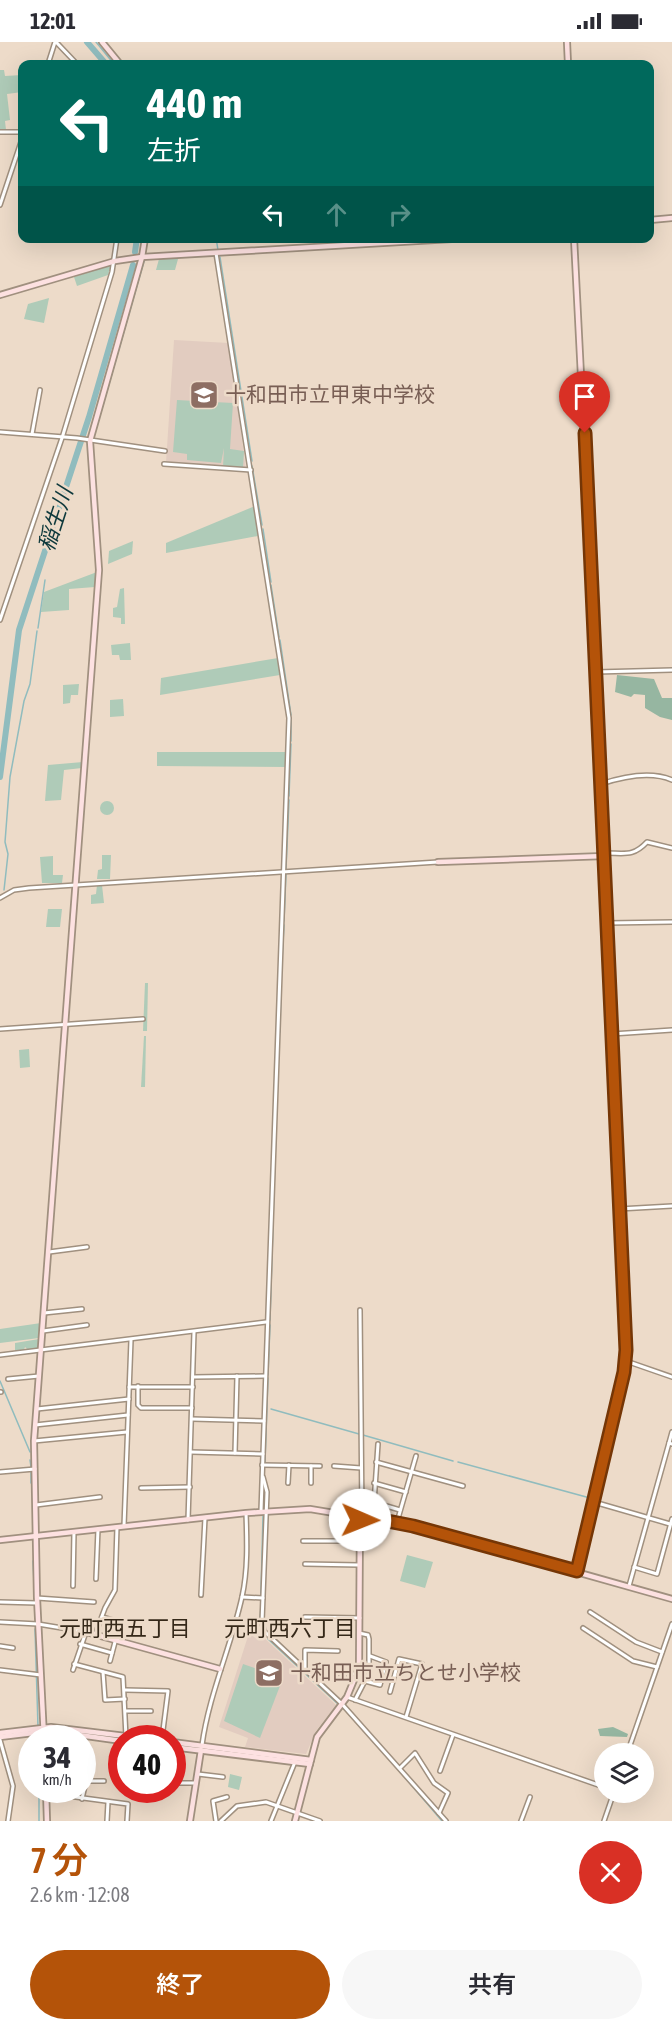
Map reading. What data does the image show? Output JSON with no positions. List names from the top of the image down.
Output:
{
  "districts": ["元町西五丁目", "元町西六丁目"],
  "water": ["稲生川"],
  "places": {
    "school or university": ["十和田市立甲東中学校", "十和田市立ちとせ小学校"]
  },
  "page": {
    "status": "12:01",
    "turn": ["440 m", "左折"],
    "speed": "34 km/h",
    "limit": "40",
    "heading": ["7 分", "2.6 km · 12:08"],
    "buttons": ["終了", "共有"]
  }
}
